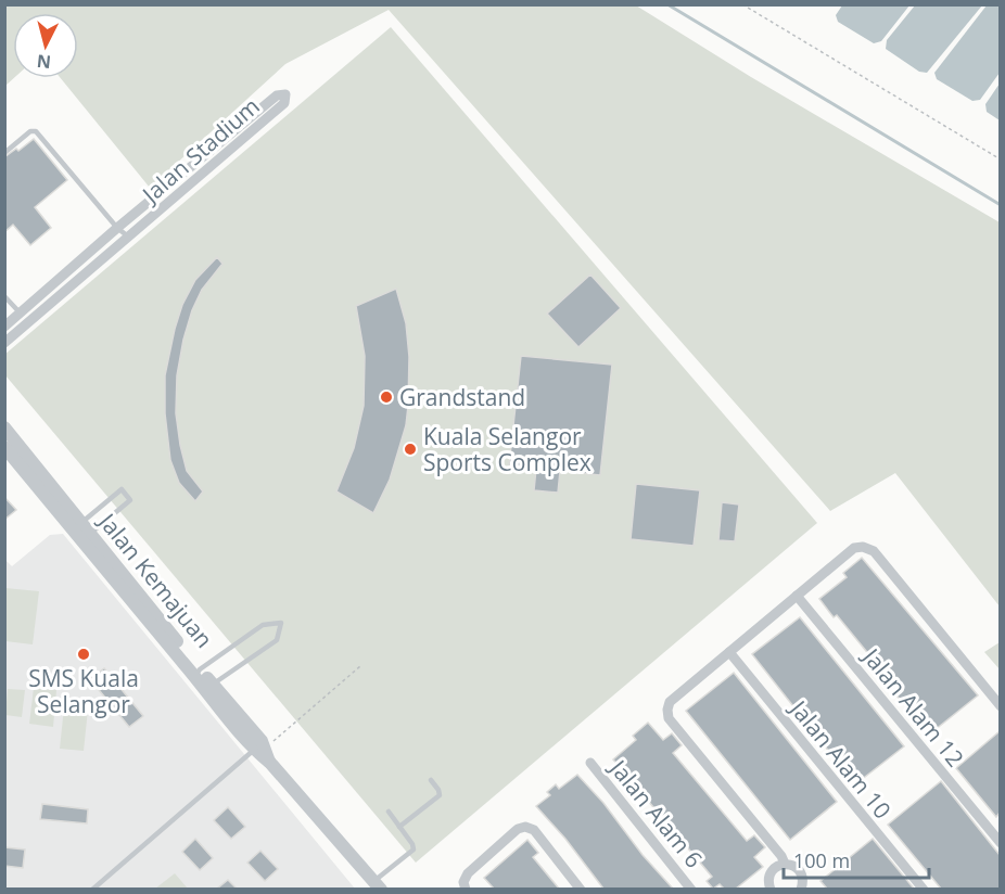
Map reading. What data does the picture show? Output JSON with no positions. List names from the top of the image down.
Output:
{
  "streets": {
    "street": [
      "Jalan Stadium",
      "Jalan Kemajuan",
      "Jalan Alam 12",
      "Jalan Alam 10",
      "Jalan Alam 6"
    ]
  },
  "places": ["Grandstand", "Kuala Selangor Sports Complex", "SMS Kuala Selangor"],
  "scale_bar": "100 m",
  "north": "bottom"
}
